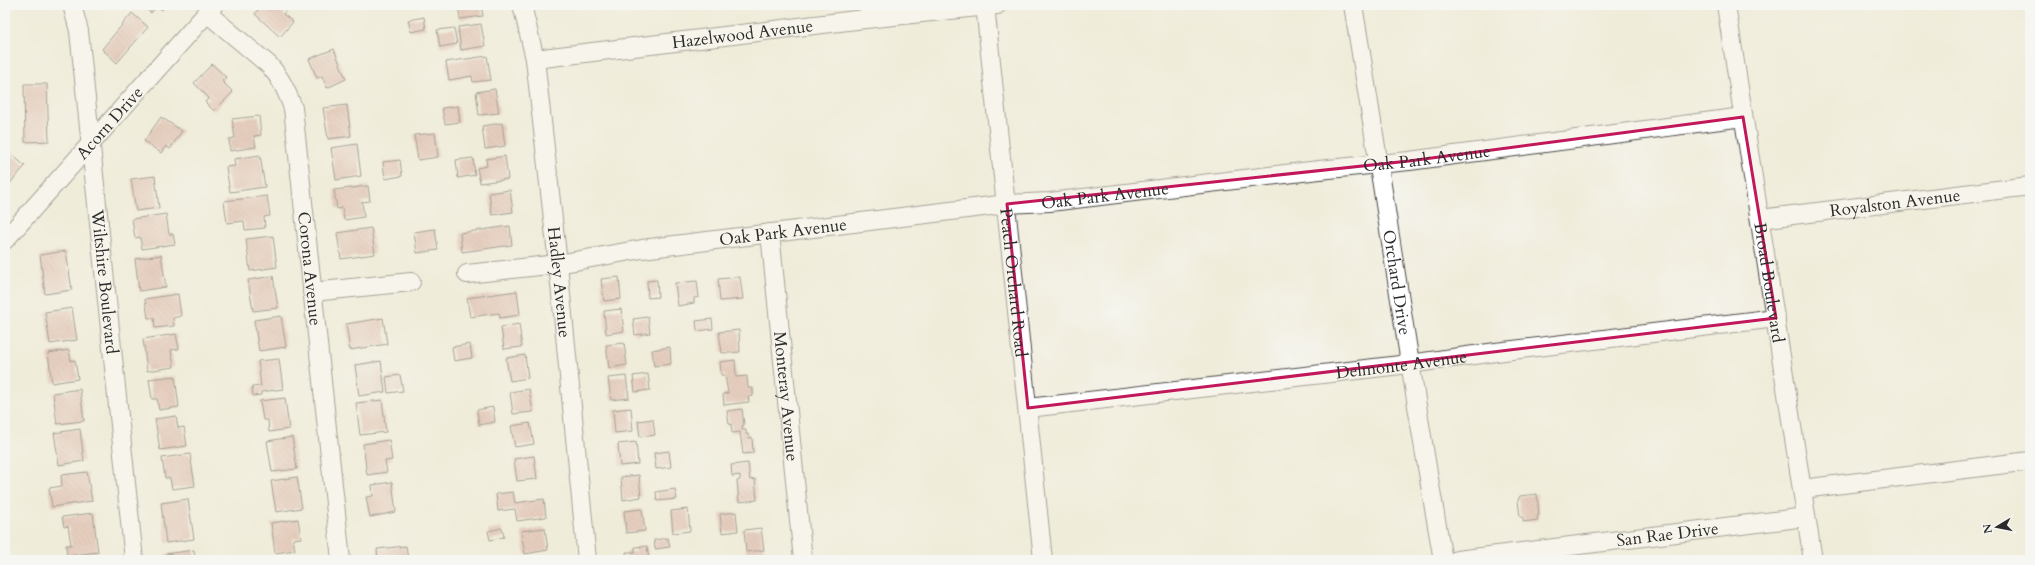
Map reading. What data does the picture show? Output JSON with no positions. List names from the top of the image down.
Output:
{
  "streets": {
    "street": [
      "Hazelwood Avenue",
      "Acorn Drive",
      "Oak Park Avenue",
      "Royalston Avenue",
      "Corona Avenue",
      "Wiltshire Boulevard",
      "Hadley Avenue",
      "Peach Orchard Road",
      "Broad Boulevard",
      "Orchard Drive",
      "Delmonte Avenue",
      "Monteray Avenue",
      "San Rae Drive"
    ]
  },
  "crossings": [
    ["Hazelwood Avenue", "Hadley Avenue"],
    ["Hazelwood Avenue", "Peach Orchard Road"],
    ["Acorn Drive", "Corona Avenue"],
    ["Acorn Drive", "Wiltshire Boulevard"],
    ["Oak Park Avenue", "Hadley Avenue"],
    ["Oak Park Avenue", "Peach Orchard Road"],
    ["Oak Park Avenue", "Broad Boulevard"],
    ["Oak Park Avenue", "Orchard Drive"],
    ["Oak Park Avenue", "Monteray Avenue"],
    ["Royalston Avenue", "Broad Boulevard"],
    ["Peach Orchard Road", "Delmonte Avenue"],
    ["Broad Boulevard", "Delmonte Avenue"],
    ["Broad Boulevard", "San Rae Drive"],
    ["Orchard Drive", "Delmonte Avenue"]
  ],
  "north": "left"
}
